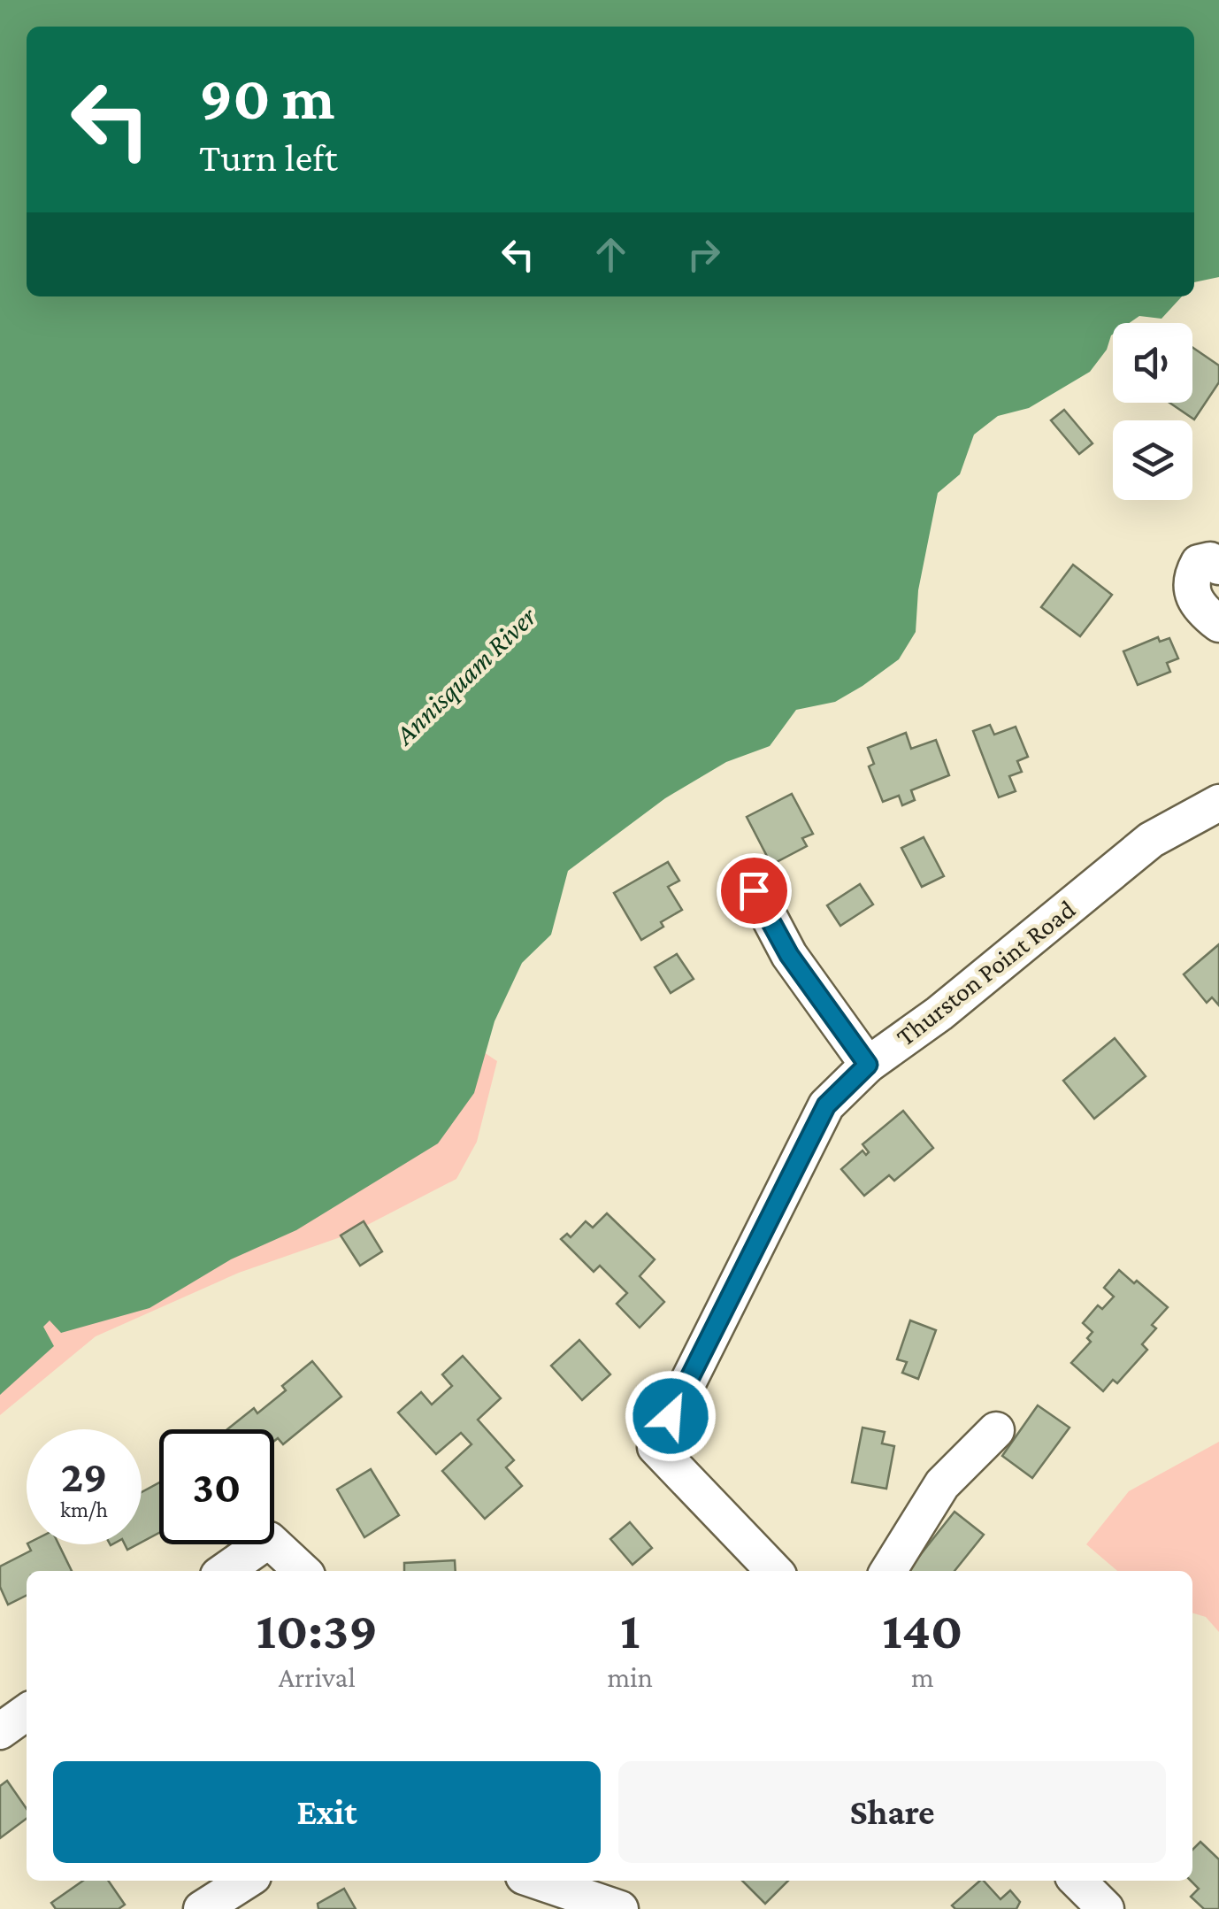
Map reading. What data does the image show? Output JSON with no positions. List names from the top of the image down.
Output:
{
  "streets": {
    "street": ["Thurston Point Road"]
  },
  "water": ["Annisquam River"],
  "page": {
    "turn": ["90 m", "Turn left"],
    "speed": "29 km/h",
    "limit": "30",
    "eta": [
      "10:39",
      "Arrival",
      "1",
      "min",
      "140",
      "m"
    ],
    "buttons": ["Exit", "Share"]
  }
}
